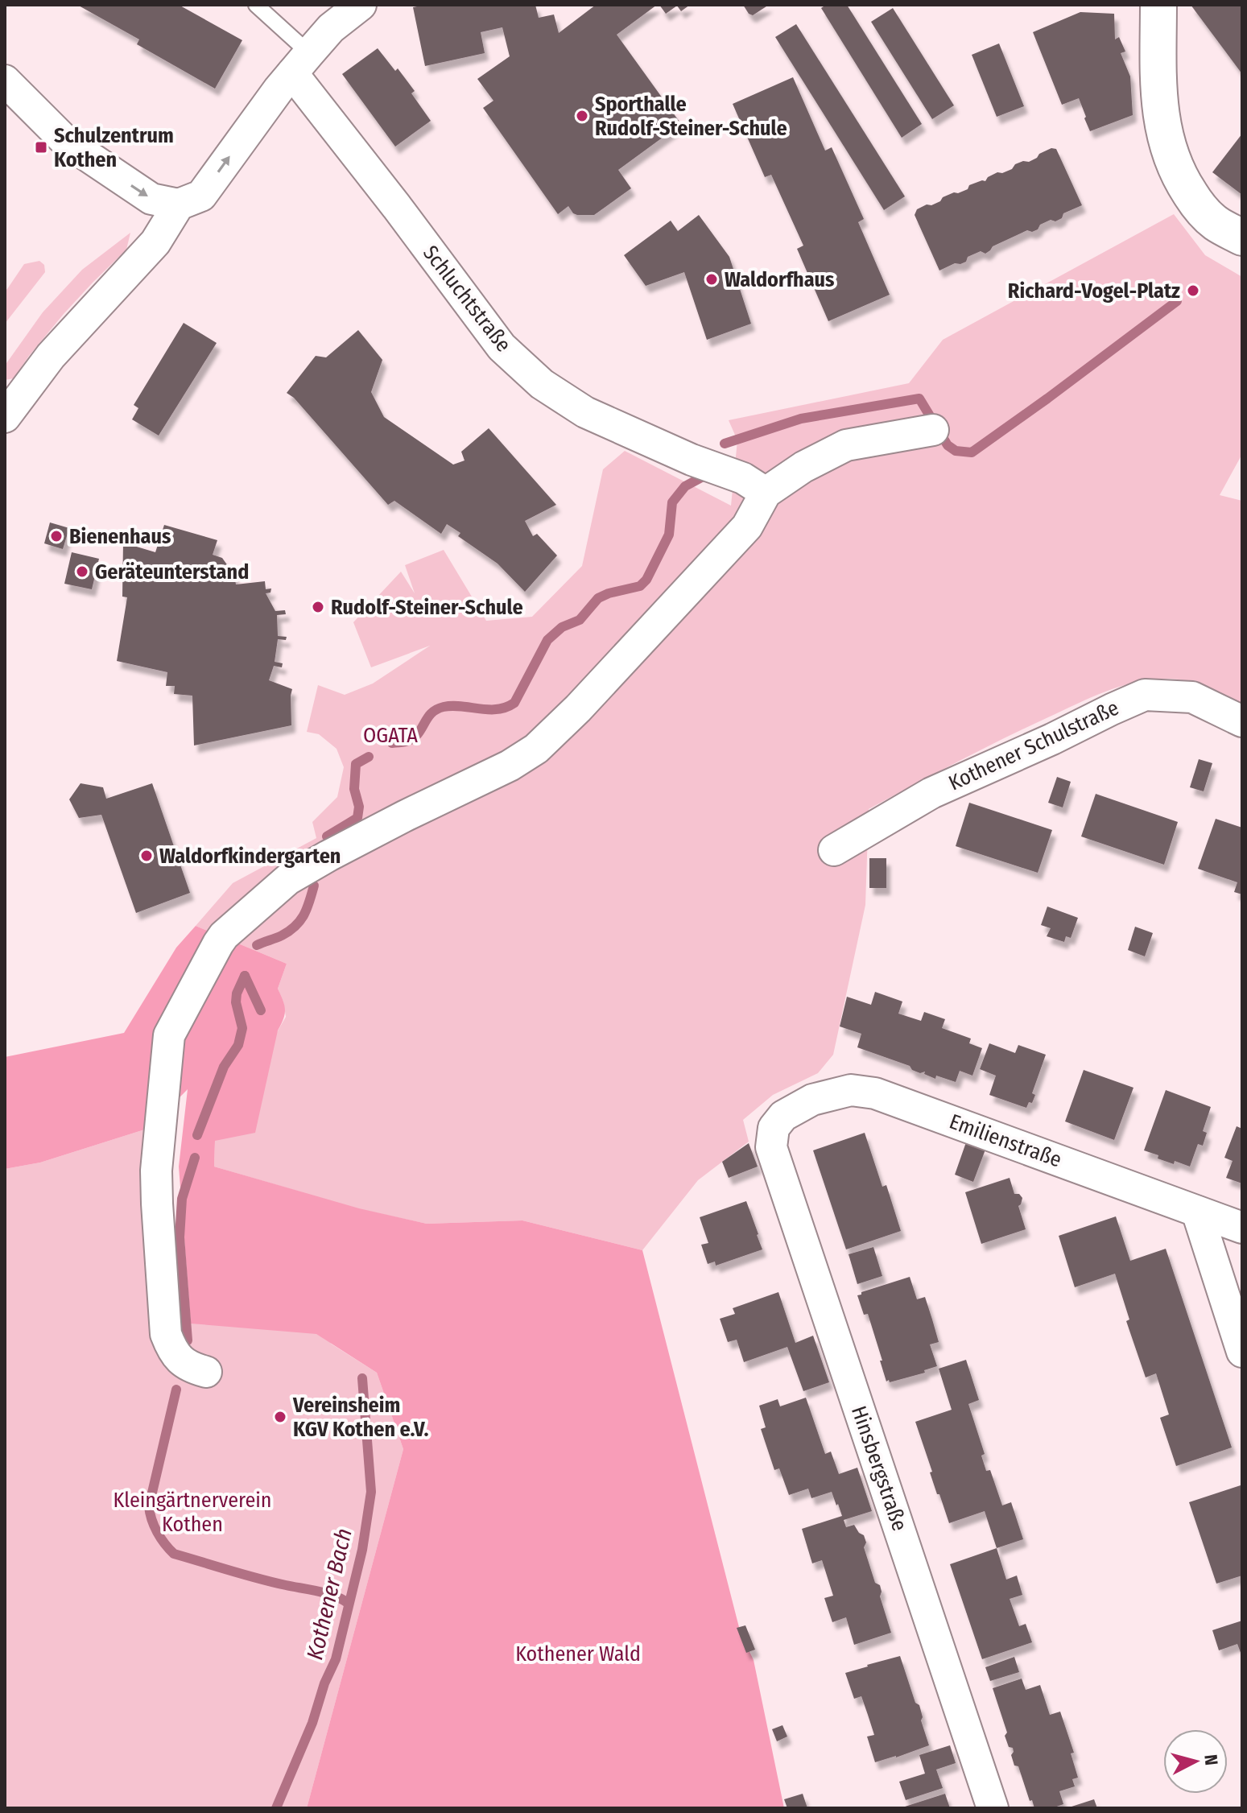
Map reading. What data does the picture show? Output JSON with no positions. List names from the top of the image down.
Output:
{
  "streets": {
    "street": [
      "Schluchtstraße",
      "Kothener Schulstraße",
      "Emilienstraße",
      "Hinsbergstraße"
    ]
  },
  "crossings": [
    ["Emilienstraße", "Hinsbergstraße"]
  ],
  "water": ["Kothener Bach"],
  "parks": ["OGATA", "Kleingärtnerverein Kothen", "Kothener Wald"],
  "places": {
    "other": [
      "Sporthalle Rudolf-Steiner-Schule",
      "Waldorfhaus",
      "Richard-Vogel-Platz",
      "Bienenhaus",
      "Geräteunterstand",
      "Rudolf-Steiner-Schule",
      "Waldorfkindergarten",
      "Vereinsheim KGV Kothen e.V."
    ],
    "transit": ["Schulzentrum Kothen"]
  },
  "north": "right"
}
